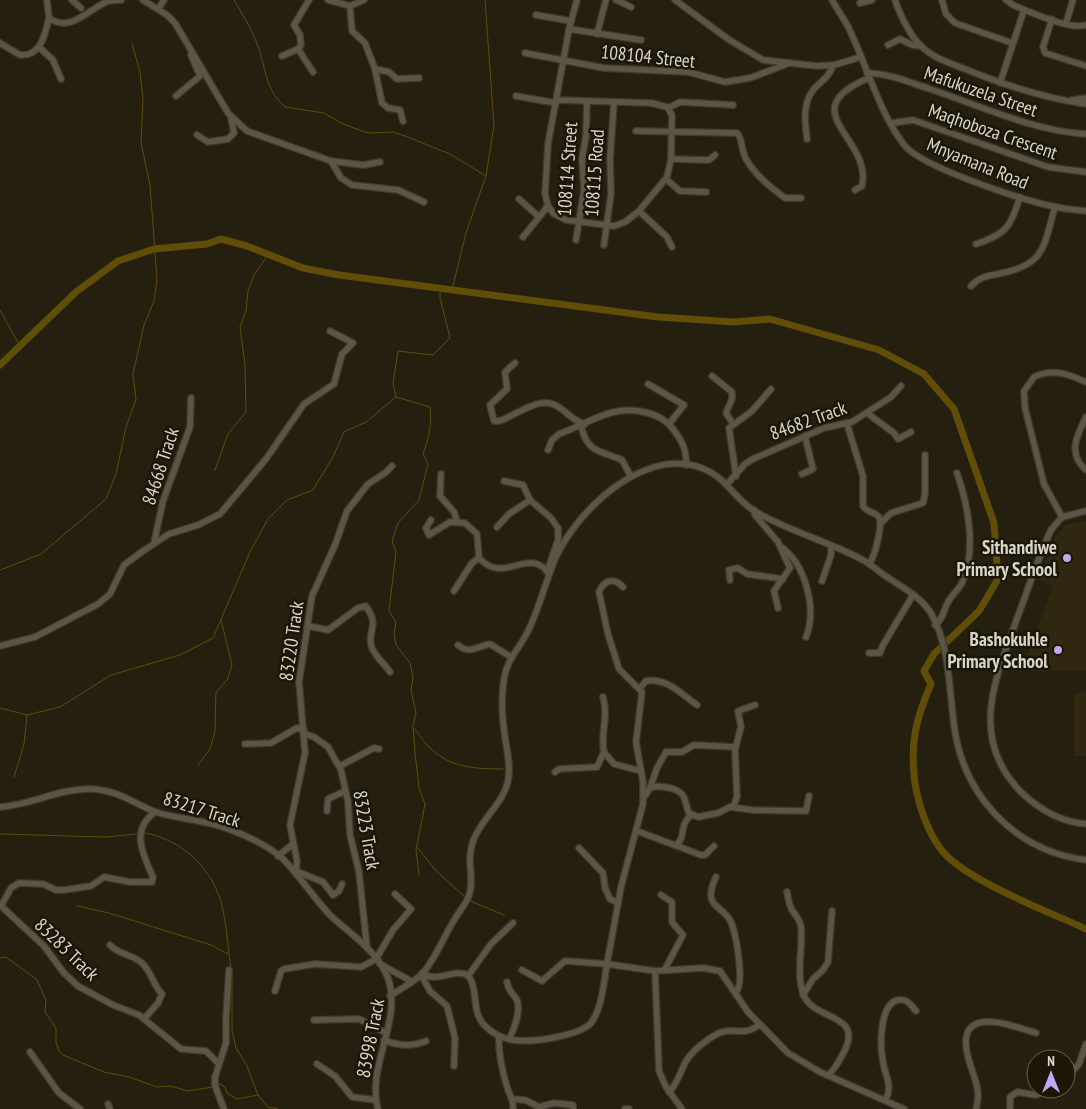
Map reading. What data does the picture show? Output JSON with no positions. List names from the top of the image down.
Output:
{
  "streets": {
    "street": [
      "108104 Street",
      "Mafukuzela Street",
      "Maqhoboza Crescent",
      "Mnyamana Road",
      "108114 Street",
      "108115 Road",
      "84682 Track",
      "84668 Track",
      "83220 Track",
      "83217 Track",
      "83223 Track",
      "83283 Track",
      "83998 Track"
    ]
  },
  "crossings": [
    ["Mafukuzela Street", "Mnyamana Road"],
    ["Maqhoboza Crescent", "Mnyamana Road"],
    ["83220 Track", "83217 Track"],
    ["83220 Track", "83223 Track"],
    ["83217 Track", "83223 Track"],
    ["83217 Track", "83998 Track"]
  ],
  "places": ["Sithandiwe Primary School", "Bashokuhle Primary School"],
  "north": "top"
}
